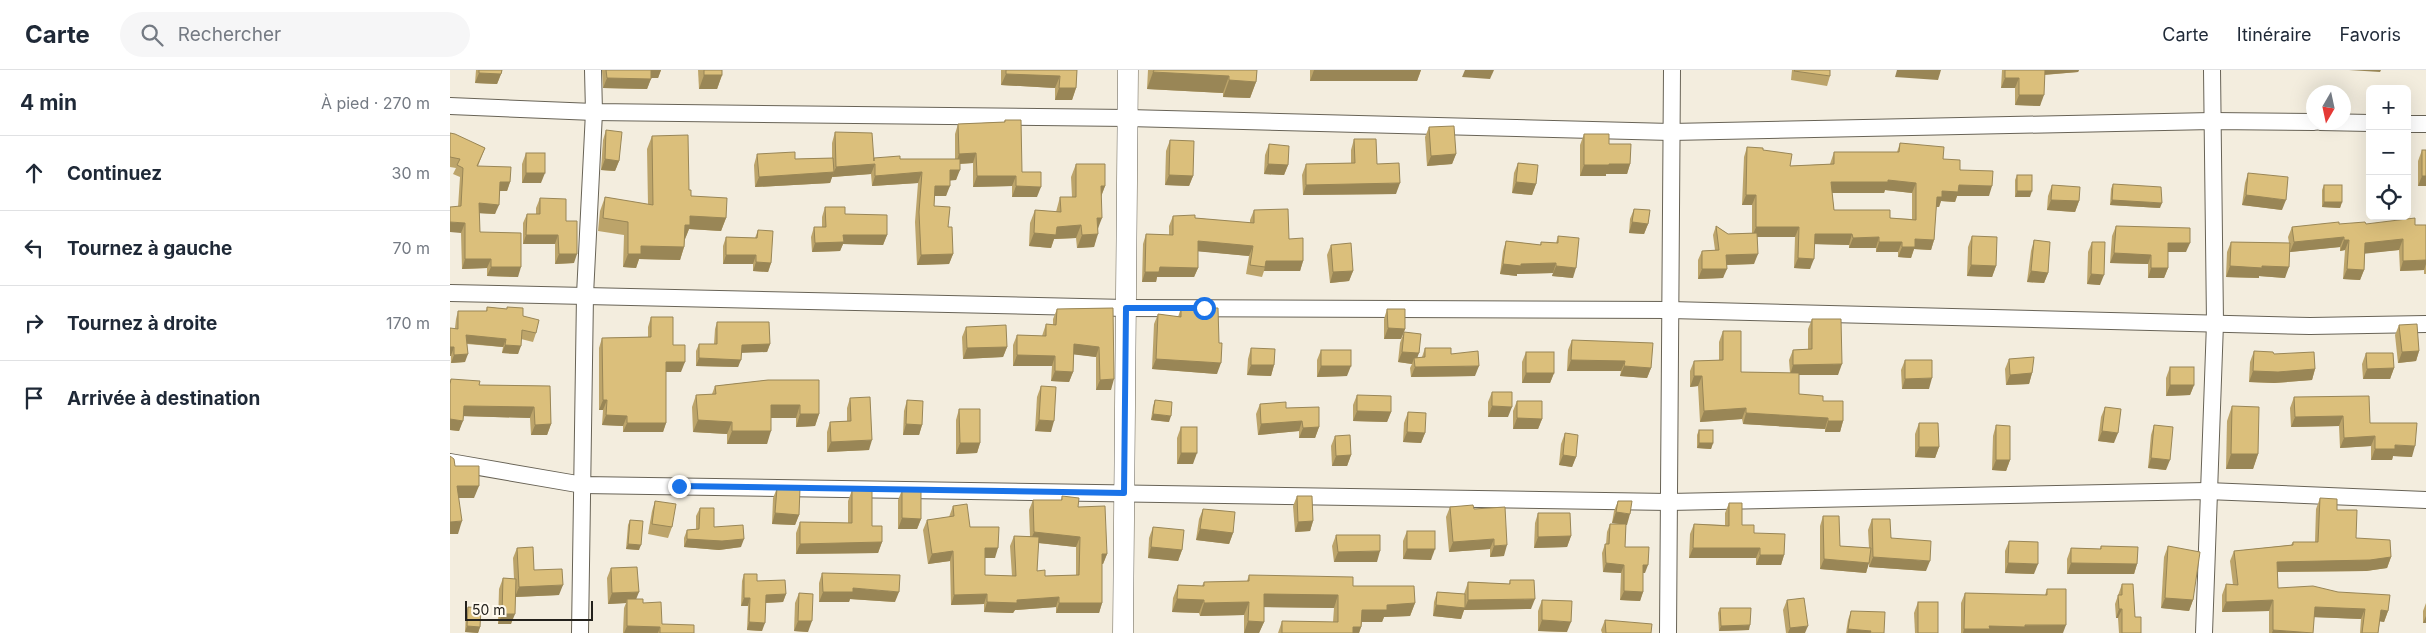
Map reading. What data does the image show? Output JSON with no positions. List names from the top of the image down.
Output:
{
  "scale_bar": "50 m",
  "north": "bottom",
  "page": {
    "header": "Carte",
    "search": "Rechercher",
    "nav": ["Carte", "Itinéraire", "Favoris"],
    "heading": ["4 min", "À pied · 270 m"],
    "map_buttons": ["+", "−"],
    "list": [
      ["Continuez", "30 m"],
      ["Tournez à gauche", "70 m"],
      ["Tournez à droite", "170 m"],
      "Arrivée à destination"
    ],
    "scale": "50 m"
  }
}
